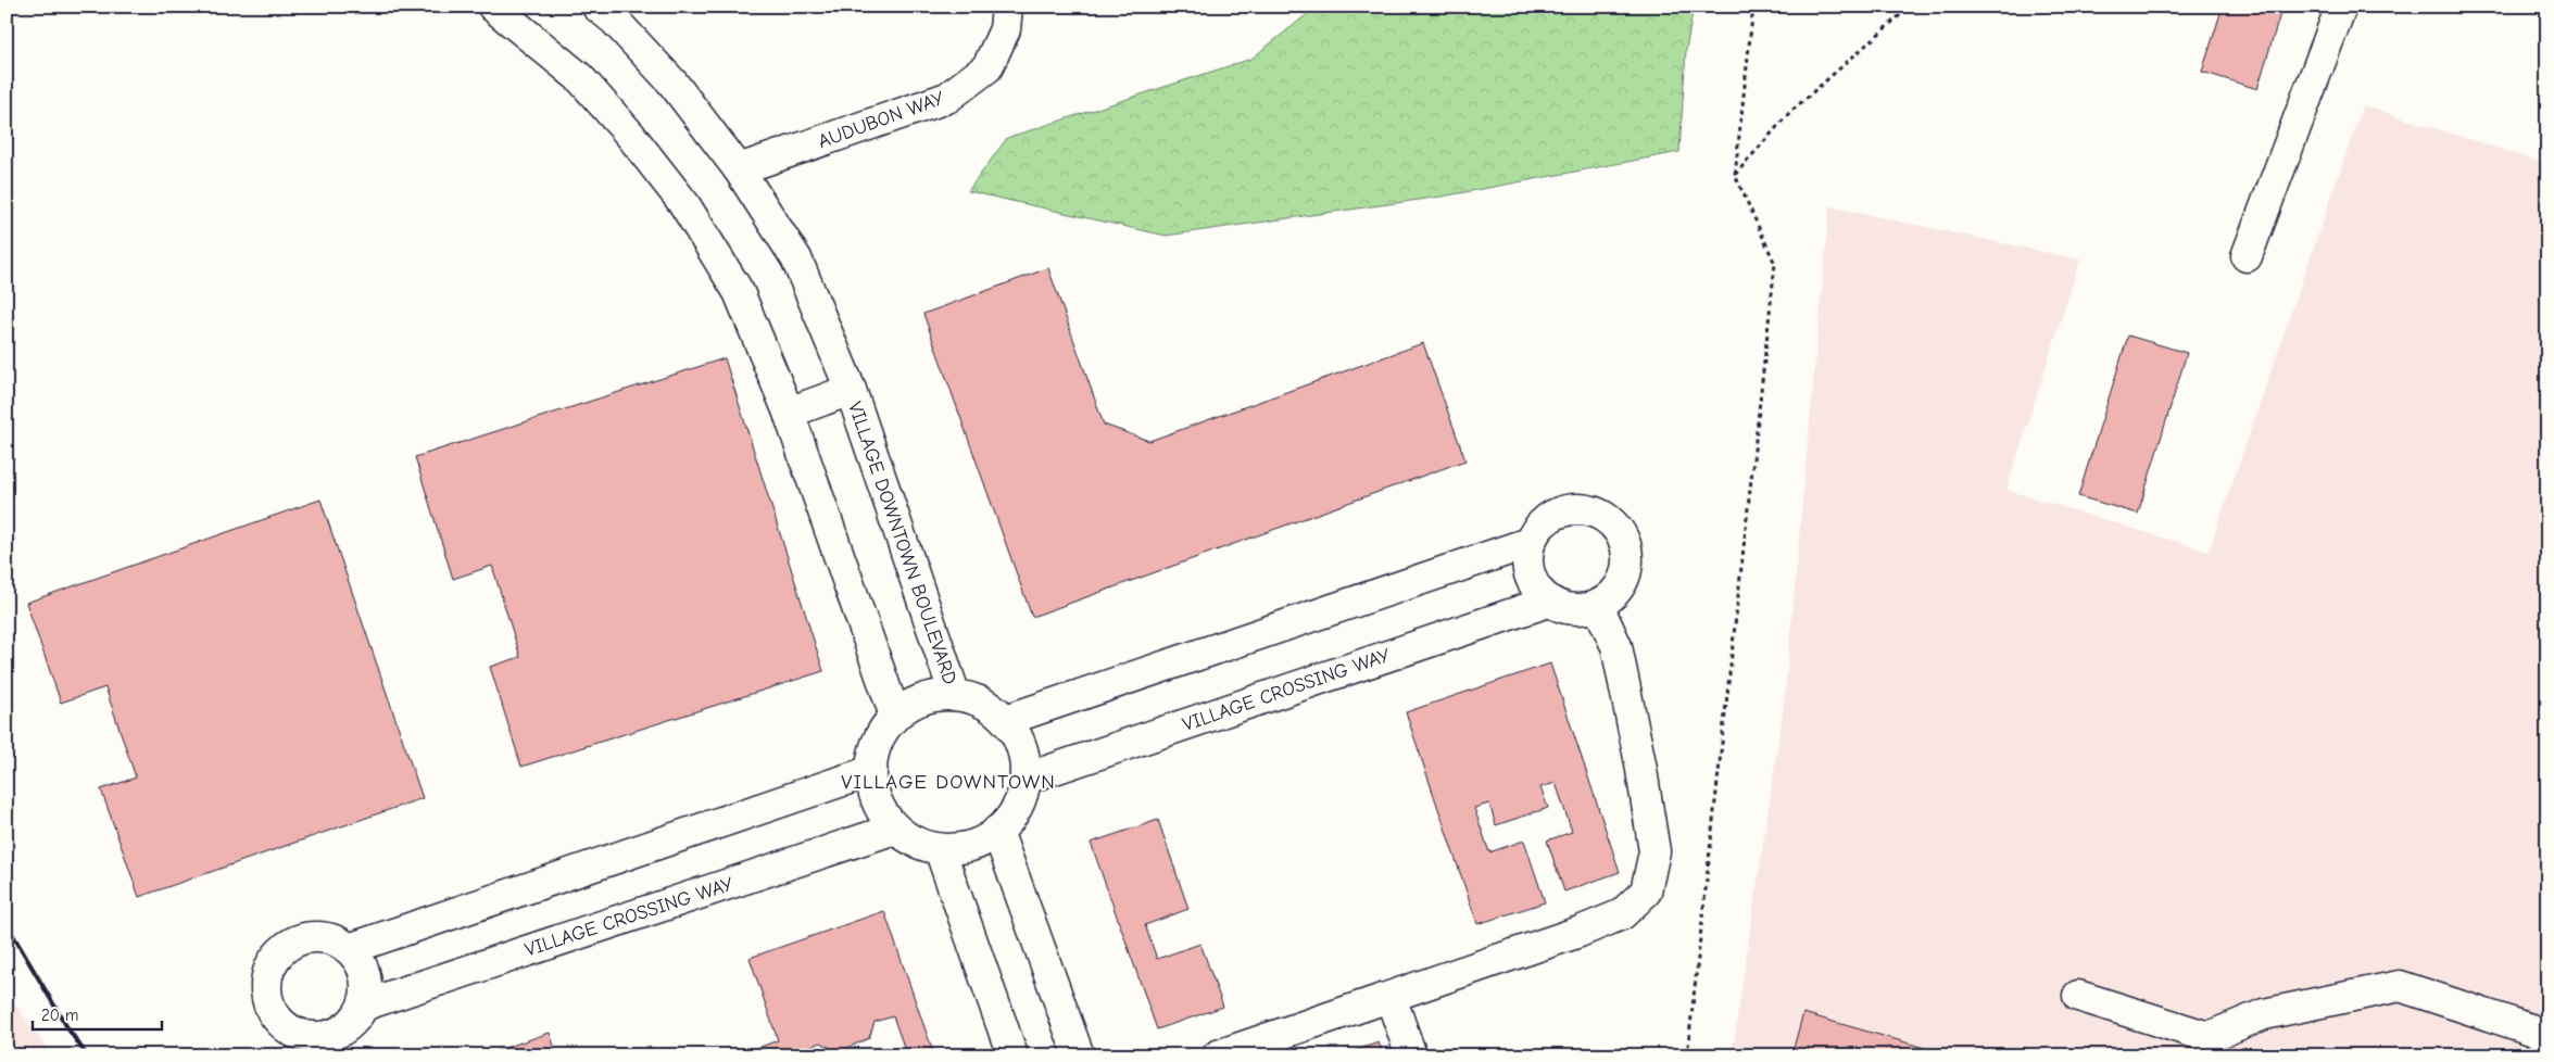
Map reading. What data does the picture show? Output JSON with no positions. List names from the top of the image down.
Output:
{
  "streets": {
    "street": ["AUDUBON WAY", "VILLAGE DOWNTOWN BOULEVARD", "VILLAGE CROSSING WAY"]
  },
  "crossings": [
    ["AUDUBON WAY", "VILLAGE DOWNTOWN BOULEVARD"],
    ["VILLAGE DOWNTOWN BOULEVARD", "VILLAGE CROSSING WAY"]
  ],
  "districts": ["VILLAGE DOWNTOWN"],
  "scale_bar": "20 m"
}
